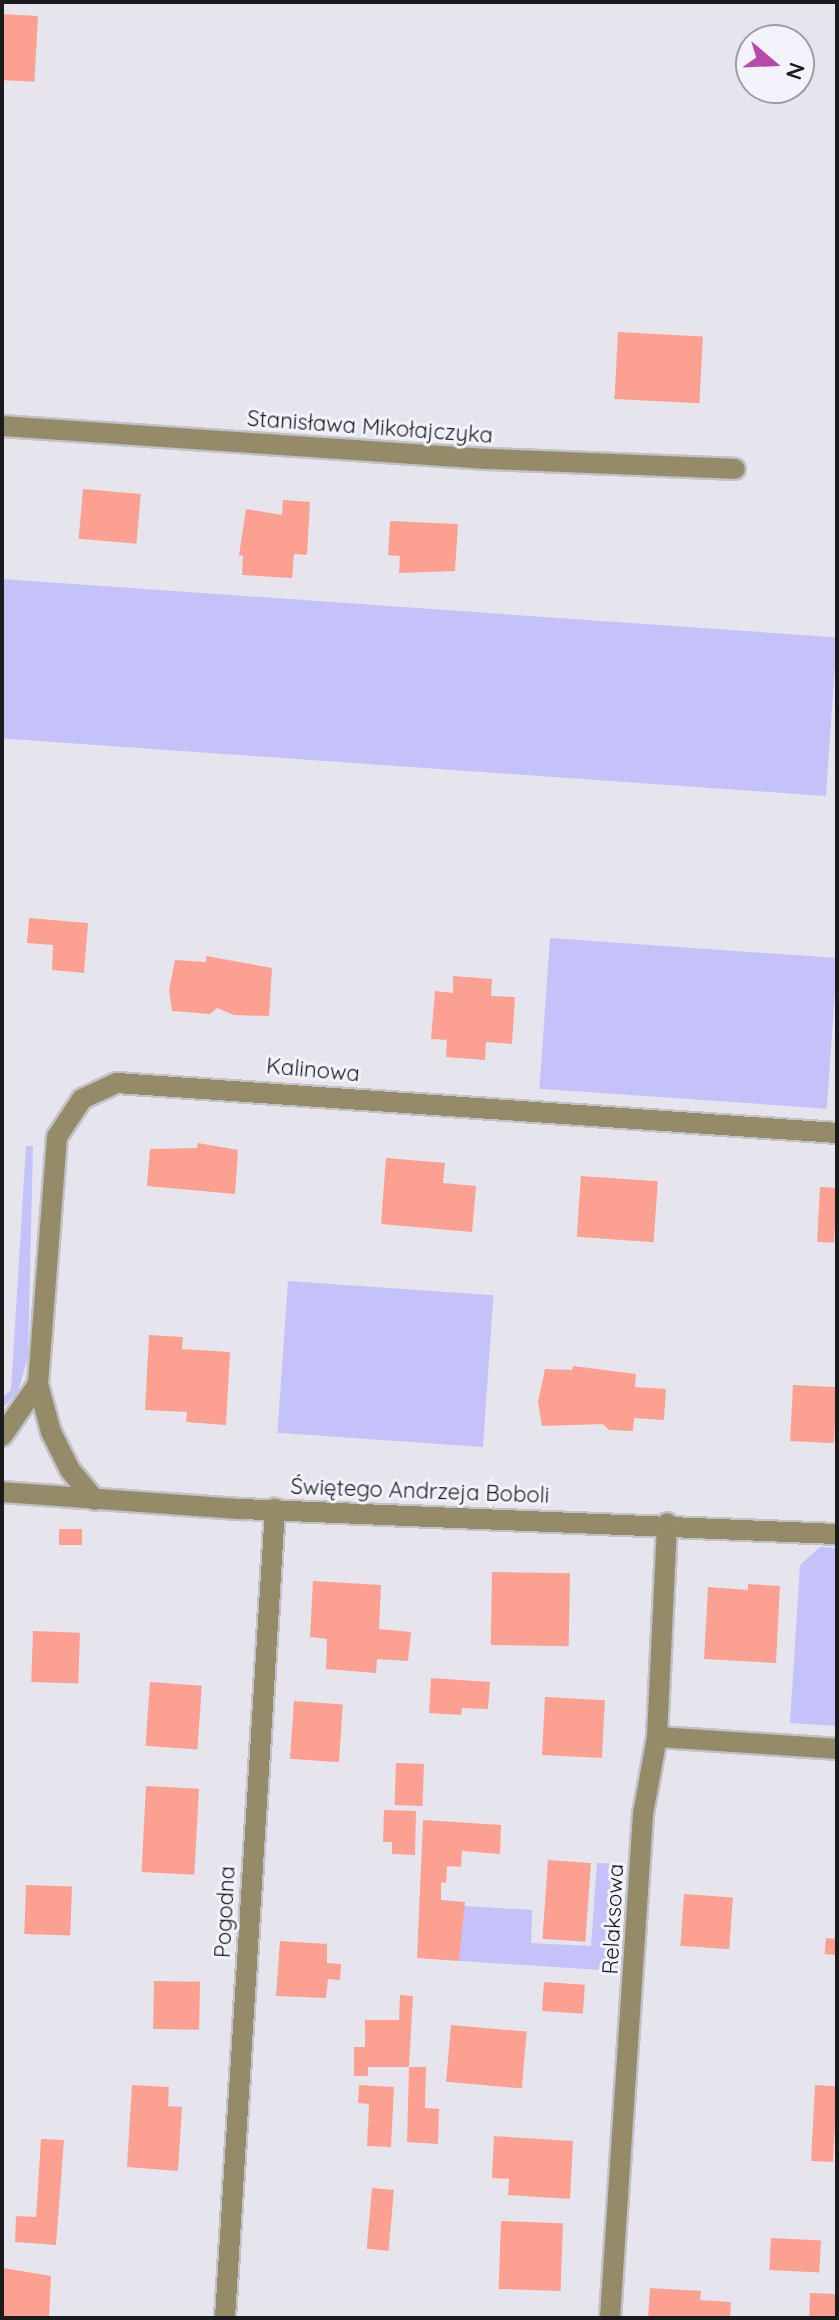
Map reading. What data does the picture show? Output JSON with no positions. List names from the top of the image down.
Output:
{
  "streets": {
    "street": [
      "Stanisława Mikołajczyka",
      "Kalinowa",
      "Świętego Andrzeja Boboli",
      "Pogodna",
      "Relaksowa"
    ]
  },
  "crossings": [
    ["Kalinowa", "Świętego Andrzeja Boboli"],
    ["Świętego Andrzeja Boboli", "Pogodna"],
    ["Świętego Andrzeja Boboli", "Relaksowa"]
  ],
  "north": "right"
}
